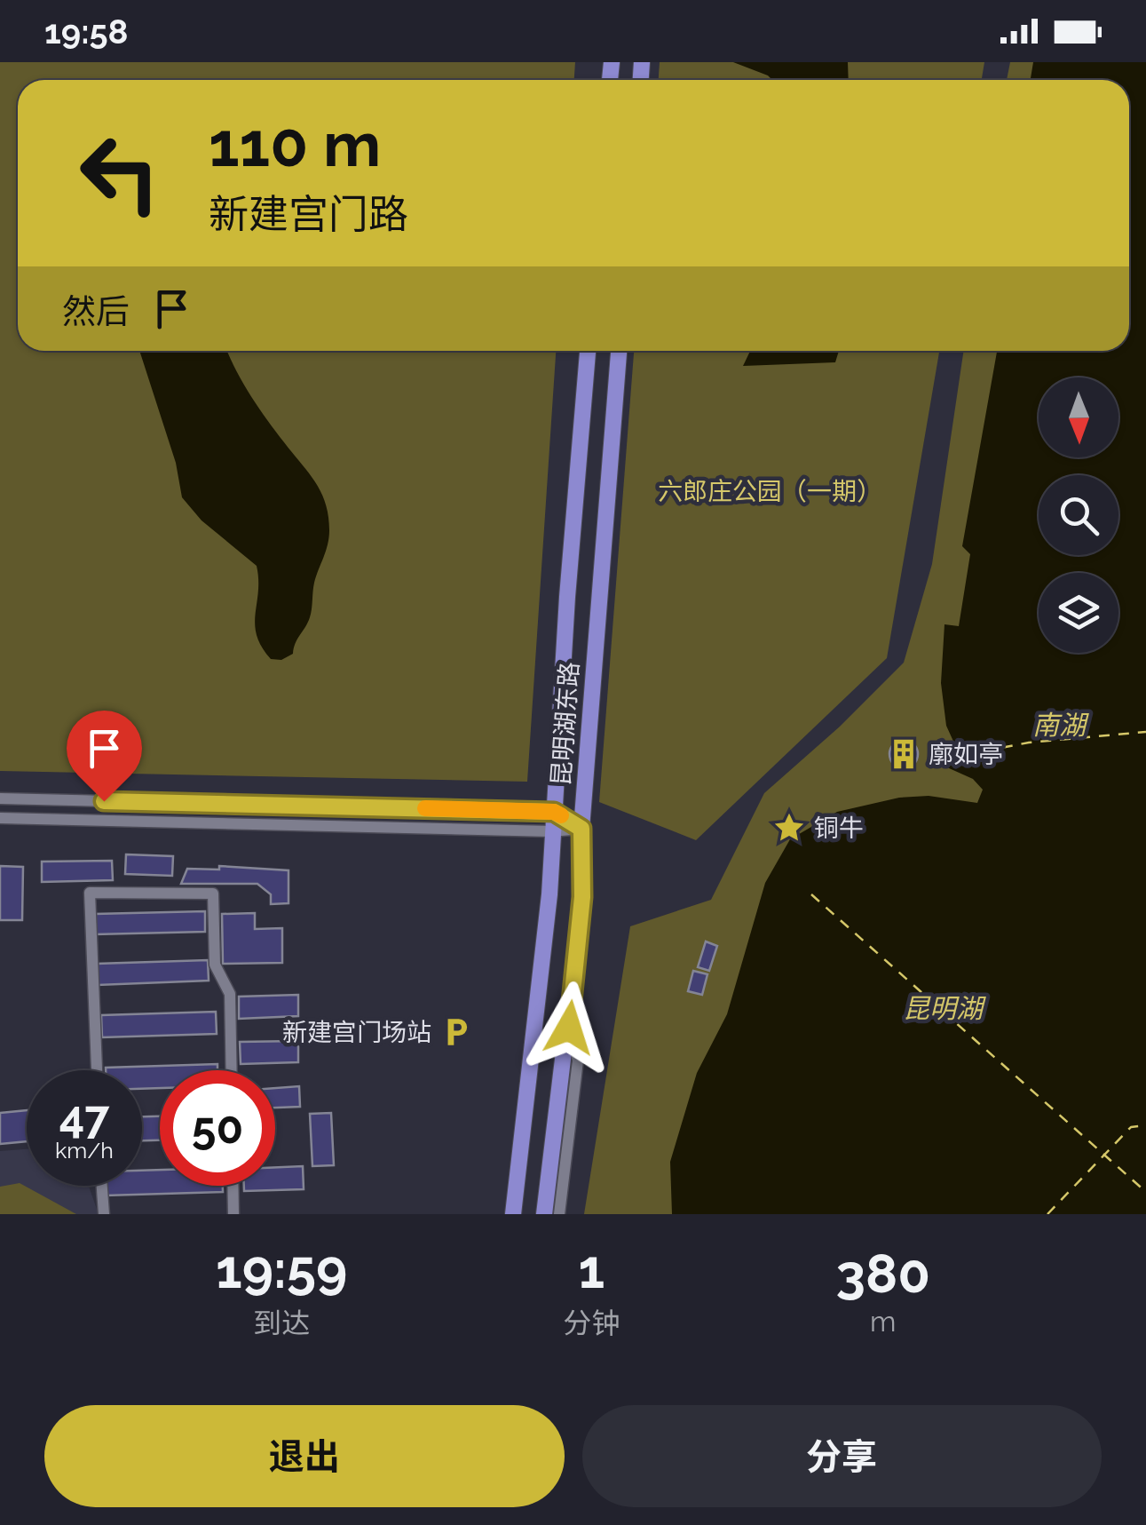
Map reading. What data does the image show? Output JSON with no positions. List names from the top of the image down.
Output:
{
  "streets": {
    "main road": ["昆明湖东路"]
  },
  "water": ["南湖", "昆明湖"],
  "parks": ["六郎庄公园（一期）"],
  "places": {
    "building": ["廓如亭"],
    "place": ["铜牛"],
    "parking": ["新建宫门场站"]
  },
  "north": "bottom",
  "page": {
    "status": "19:58",
    "turn": ["110 m", "新建宫门路"],
    "then": "然后",
    "speed": "47 km/h",
    "limit": "50",
    "eta": [
      "19:59",
      "到达",
      "1",
      "分钟",
      "380",
      "m"
    ],
    "buttons": ["退出", "分享"]
  }
}
